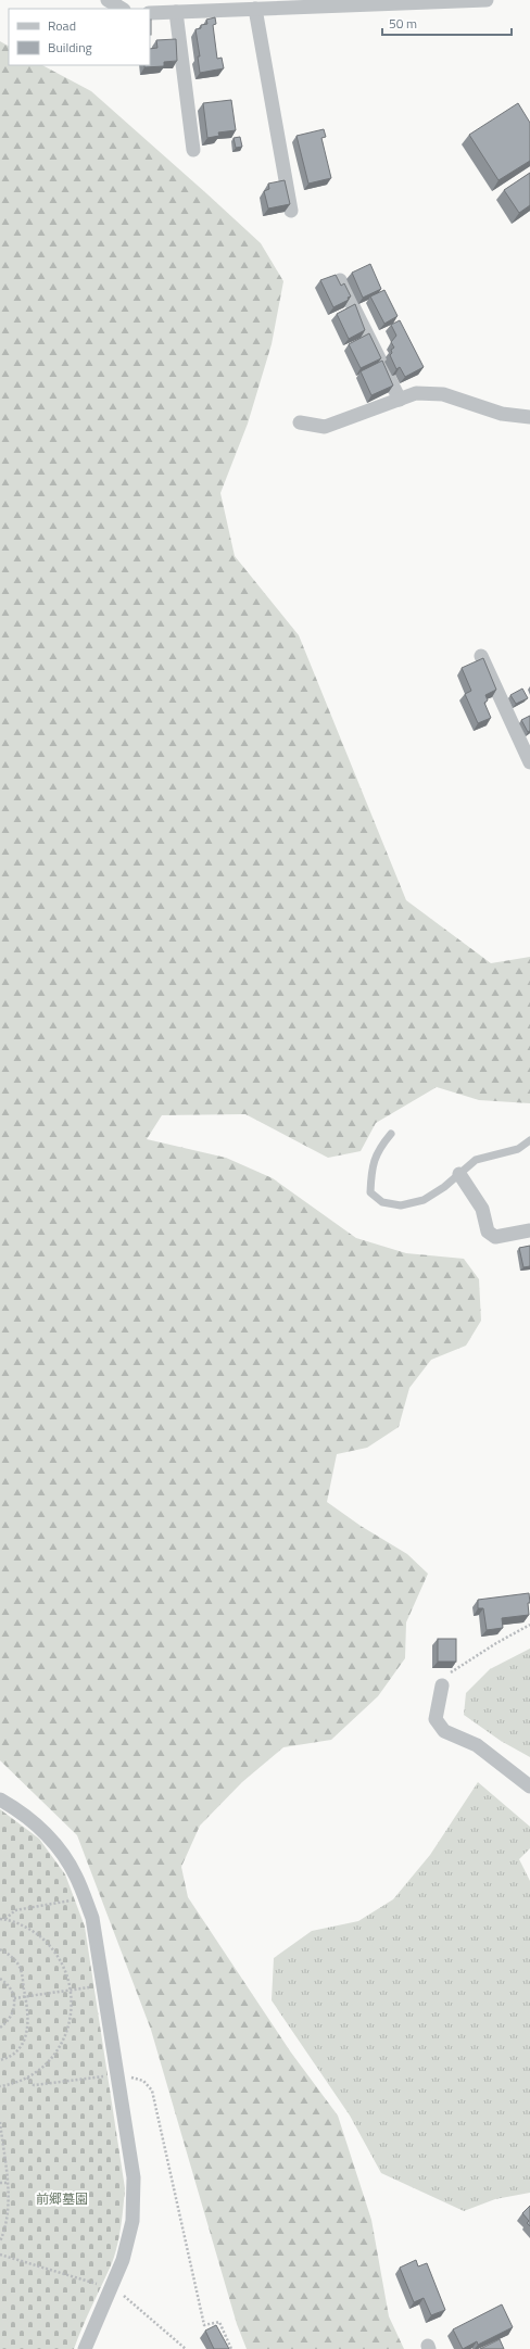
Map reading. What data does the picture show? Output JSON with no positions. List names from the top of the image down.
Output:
{
  "parks": ["前郷墓園"],
  "legend": ["Road", "Building"],
  "scale_bar": "50 m"
}
